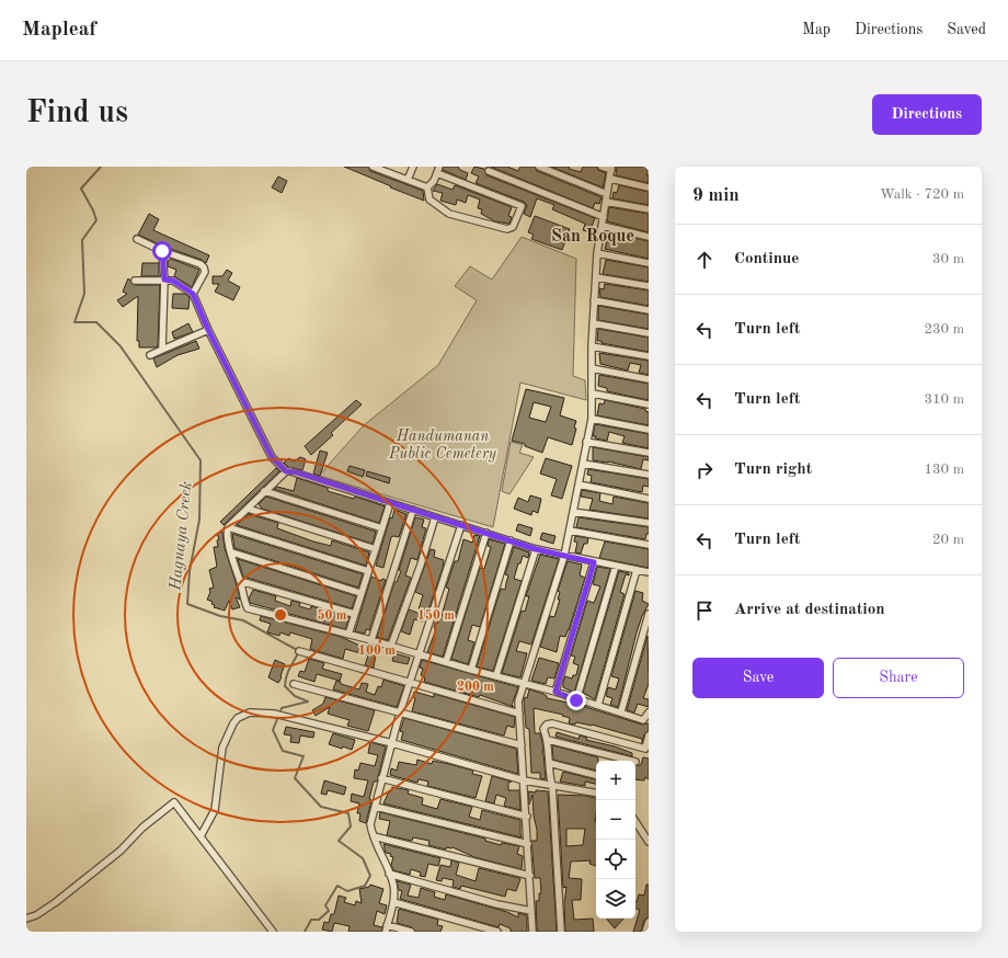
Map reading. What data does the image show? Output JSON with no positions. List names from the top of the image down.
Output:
{
  "districts": ["San Roque"],
  "water": ["Hagnaya Creek"],
  "parks": ["Handumanan Public Cemetery"],
  "page": {
    "header": "Mapleaf",
    "nav": ["Map", "Directions", "Saved"],
    "buttons": [
      "Directions",
      ["Save", "Share"]
    ],
    "title": "Find us",
    "heading": ["9 min", "Walk · 720 m"],
    "list": [
      ["Continue", "30 m"],
      ["Turn left", "230 m"],
      ["Turn left", "310 m"],
      ["Turn right", "130 m"],
      ["Turn left", "20 m"],
      "Arrive at destination"
    ],
    "map_buttons": ["+", "−"]
  },
  "rings": [
    "50 m",
    "150 m",
    "100 m",
    "200 m"
  ]
}
